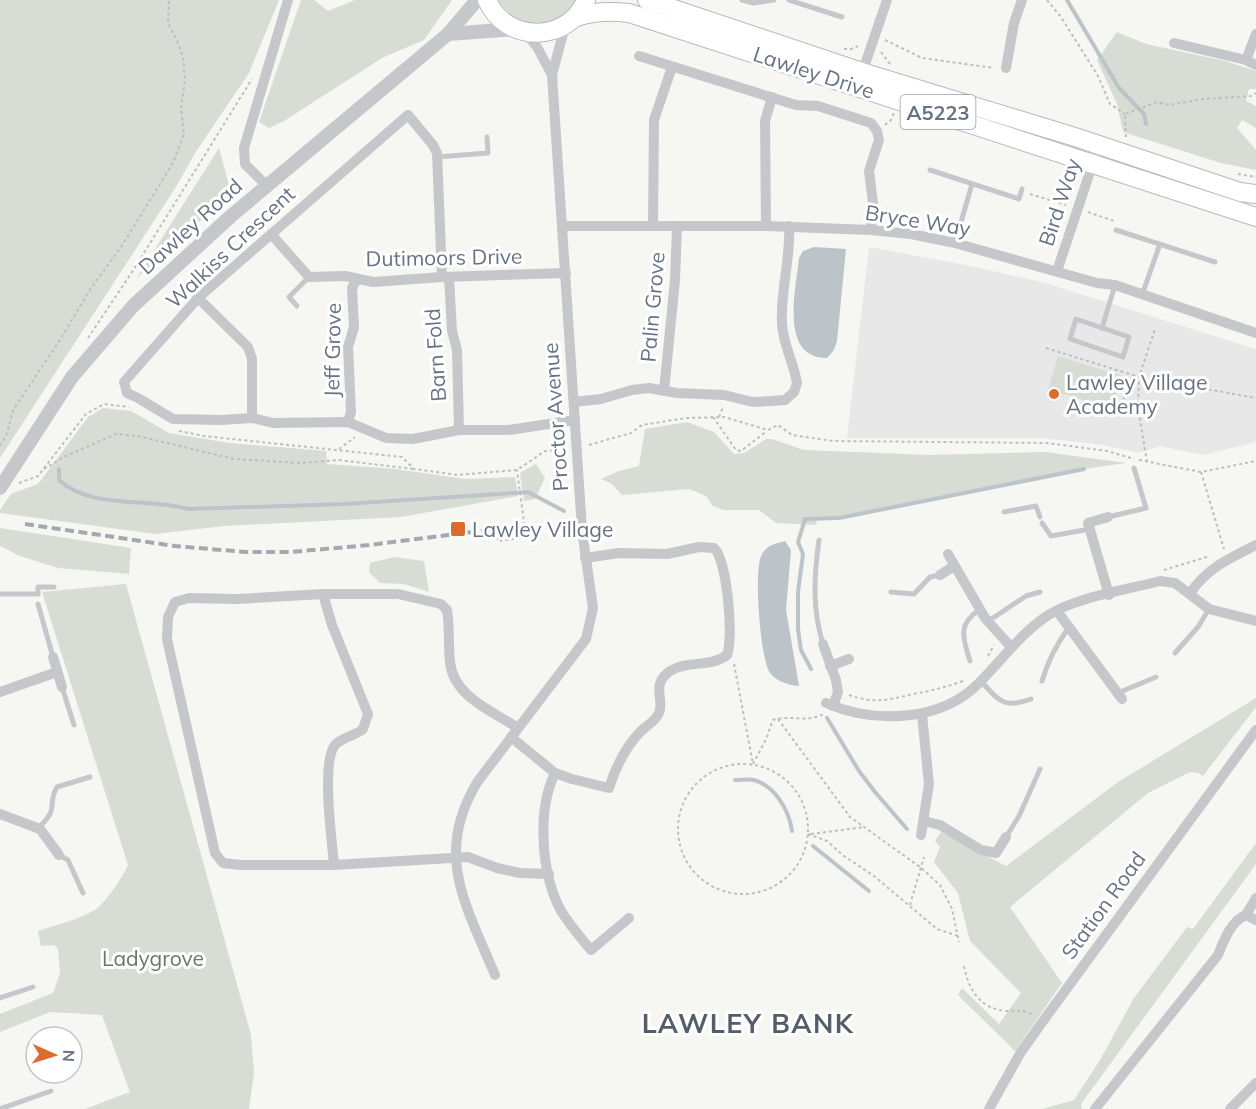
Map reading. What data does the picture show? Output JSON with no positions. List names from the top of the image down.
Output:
{
  "streets": {
    "main road": ["Lawley Drive", "A5223"],
    "street": [
      "Bird Way",
      "Bryce Way",
      "Dawley Road",
      "Walkiss Crescent",
      "Dutimoors Drive",
      "Palin Grove",
      "Jeff Grove",
      "Barn Fold",
      "Proctor Avenue",
      "Station Road"
    ]
  },
  "crossings": [
    ["Lawley Drive", "A5223"],
    ["Lawley Drive", "Bird Way"],
    ["Lawley Drive", "Proctor Avenue"],
    ["A5223", "Proctor Avenue"],
    ["Bird Way", "Bryce Way"],
    ["Bryce Way", "Palin Grove"],
    ["Bryce Way", "Proctor Avenue"],
    ["Walkiss Crescent", "Dutimoors Drive"],
    ["Walkiss Crescent", "Jeff Grove"],
    ["Walkiss Crescent", "Barn Fold"],
    ["Walkiss Crescent", "Proctor Avenue"],
    ["Dutimoors Drive", "Jeff Grove"],
    ["Dutimoors Drive", "Barn Fold"],
    ["Dutimoors Drive", "Proctor Avenue"]
  ],
  "districts": ["LAWLEY BANK"],
  "parks": ["Ladygrove"],
  "places": {
    "other": ["Lawley Village Academy"],
    "transit": ["Lawley Village"]
  },
  "north": "right"
}
